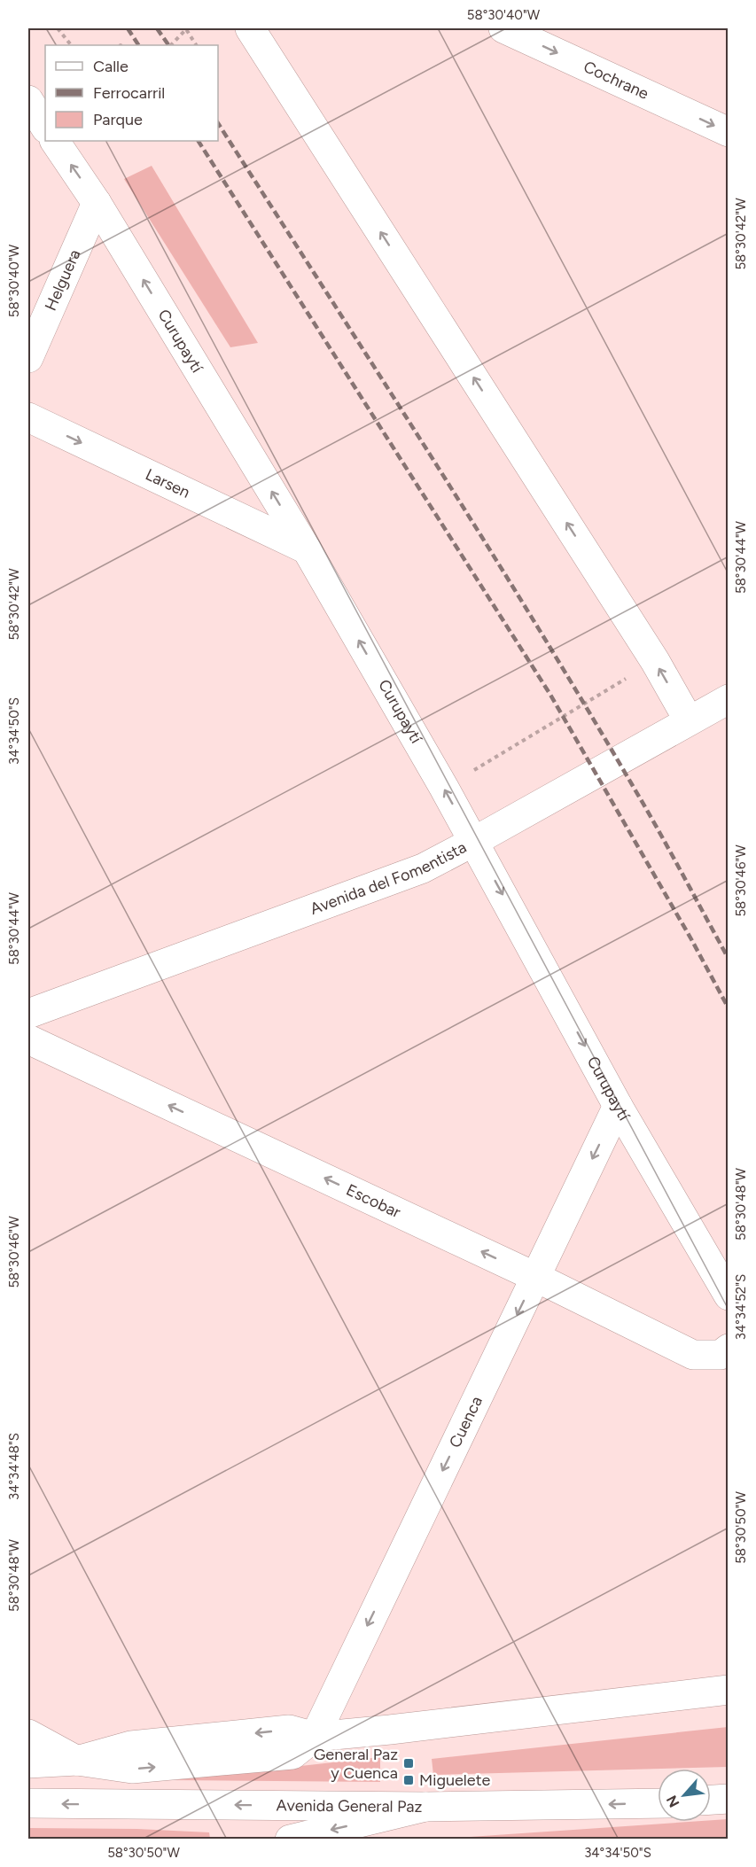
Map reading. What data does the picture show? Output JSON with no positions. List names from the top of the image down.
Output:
{
  "streets": {
    "main road": [
      "Cochrane",
      "Helguera",
      "Curupaytí",
      "Larsen",
      "Avenida del Fomentista",
      "Escobar",
      "Cuenca",
      "Avenida General Paz"
    ]
  },
  "crossings": [
    ["Helguera", "Curupaytí"],
    ["Curupaytí", "Larsen"],
    ["Curupaytí", "Avenida del Fomentista"],
    ["Curupaytí", "Cuenca"],
    ["Escobar", "Cuenca"]
  ],
  "one_way": [
    "Cochrane",
    "Larsen",
    "Escobar",
    "Cuenca"
  ],
  "places": {
    "transit": ["General Paz y Cuenca", "Miguelete"]
  },
  "legend": ["Calle", "Ferrocarril", "Parque"],
  "north": "bottom left",
  "coordinates": [
    "58°30'40\"W",
    "58°30'42\"W",
    "58°30'44\"W",
    "34°34'50\"S",
    "58°30'46\"W",
    "58°30'48\"W",
    "34°34'52\"S",
    "34°34'48\"S",
    "58°30'50\"W"
  ]
}
